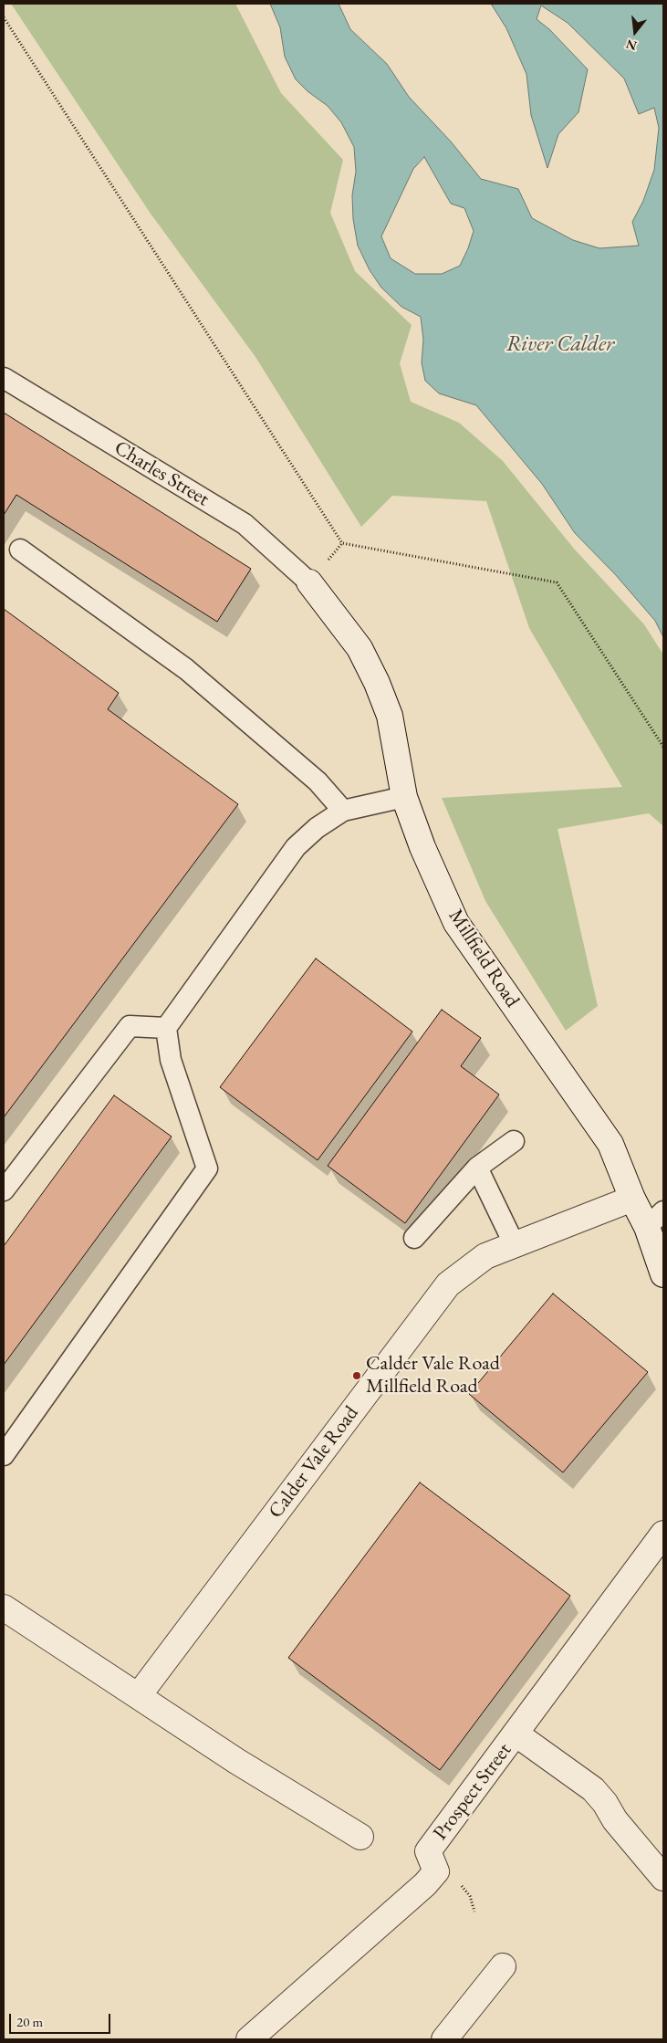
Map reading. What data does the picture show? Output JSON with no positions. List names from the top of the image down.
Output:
{
  "streets": {
    "street": ["Millfield Road", "Calder Vale Road", "Prospect Street"],
    "lane": ["Charles Street"]
  },
  "crossings": [
    ["Charles Street", "Millfield Road"],
    ["Millfield Road", "Calder Vale Road"]
  ],
  "water": ["River Calder"],
  "places": ["Calder Vale Road Millfield Road"],
  "scale_bar": "20 m",
  "north": "bottom"
}
